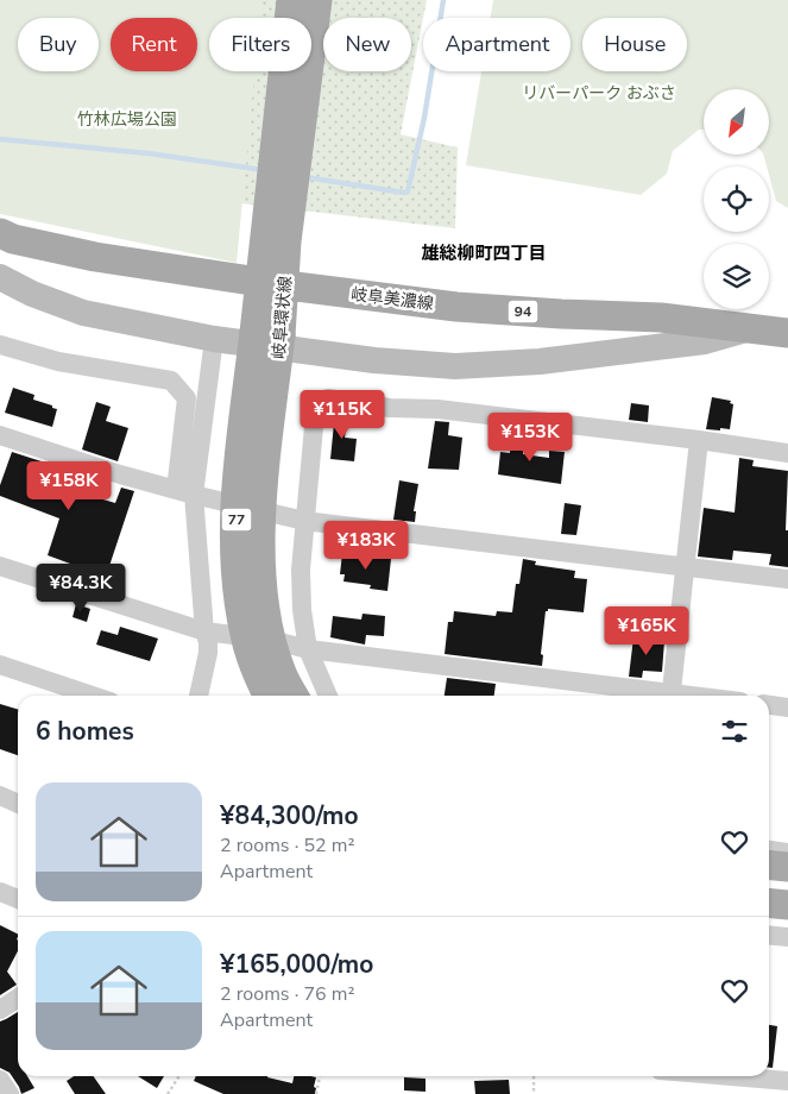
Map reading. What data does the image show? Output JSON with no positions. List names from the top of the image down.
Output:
{
  "streets": {
    "main road": [
      "岐阜美濃線",
      "94",
      "岐阜環状線",
      "77"
    ]
  },
  "crossings": [
    ["岐阜美濃線", "岐阜環状線"]
  ],
  "districts": ["雄総柳町四丁目"],
  "parks": ["リバーパーク おぶさ", "竹林広場公園"],
  "north": "bottom left",
  "page": {
    "chip": [
      "Buy",
      "Rent",
      "Filters",
      "New",
      "Apartment",
      "House"
    ],
    "price": [
      "¥115K",
      "¥153K",
      "¥158K",
      "¥183K",
      "¥84.3K",
      "¥165K"
    ],
    "heading": "6 homes",
    "list": [
      {
        "name": "¥84,300/mo",
        "note": "2 rooms · 52 m² · Apartment"
      },
      {
        "name": "¥165,000/mo",
        "note": "2 rooms · 76 m² · Apartment"
      }
    ]
  }
}
